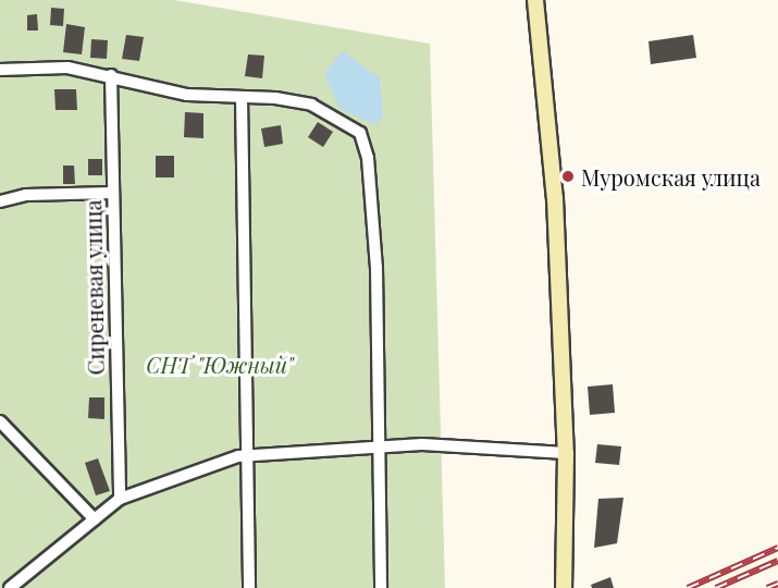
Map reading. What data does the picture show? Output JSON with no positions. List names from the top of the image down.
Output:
{
  "streets": {
    "street": ["Сиреневая улица"]
  },
  "parks": ["СНТ \"Южный\""],
  "places": ["Муромская улица"]
}
